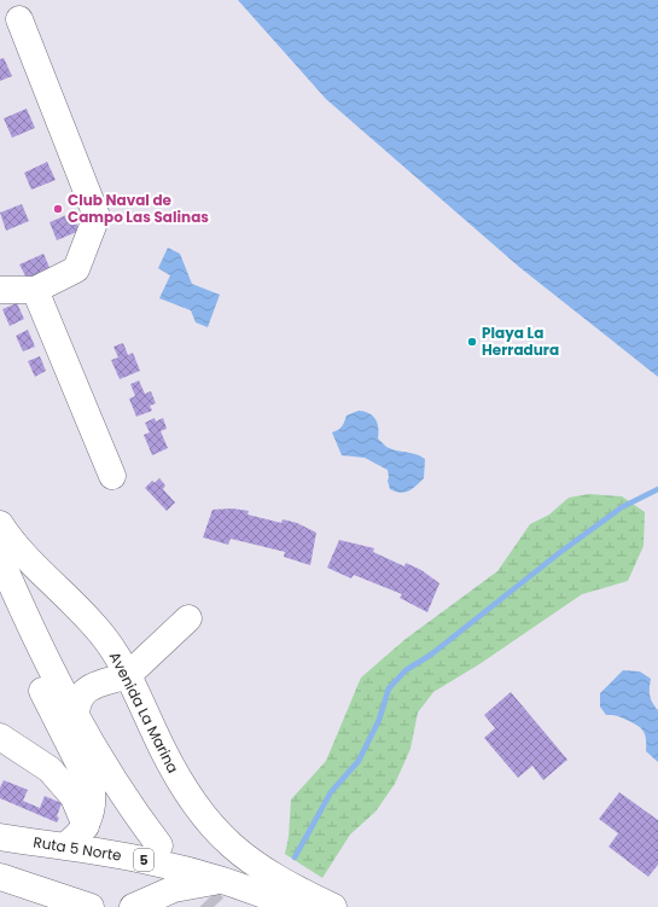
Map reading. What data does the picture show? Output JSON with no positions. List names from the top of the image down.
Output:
{
  "streets": {
    "main road": ["Avenida La Marina", "Ruta 5 Norte", "5"]
  },
  "places": ["Club Naval de Campo Las Salinas", "Playa La Herradura"]
}
